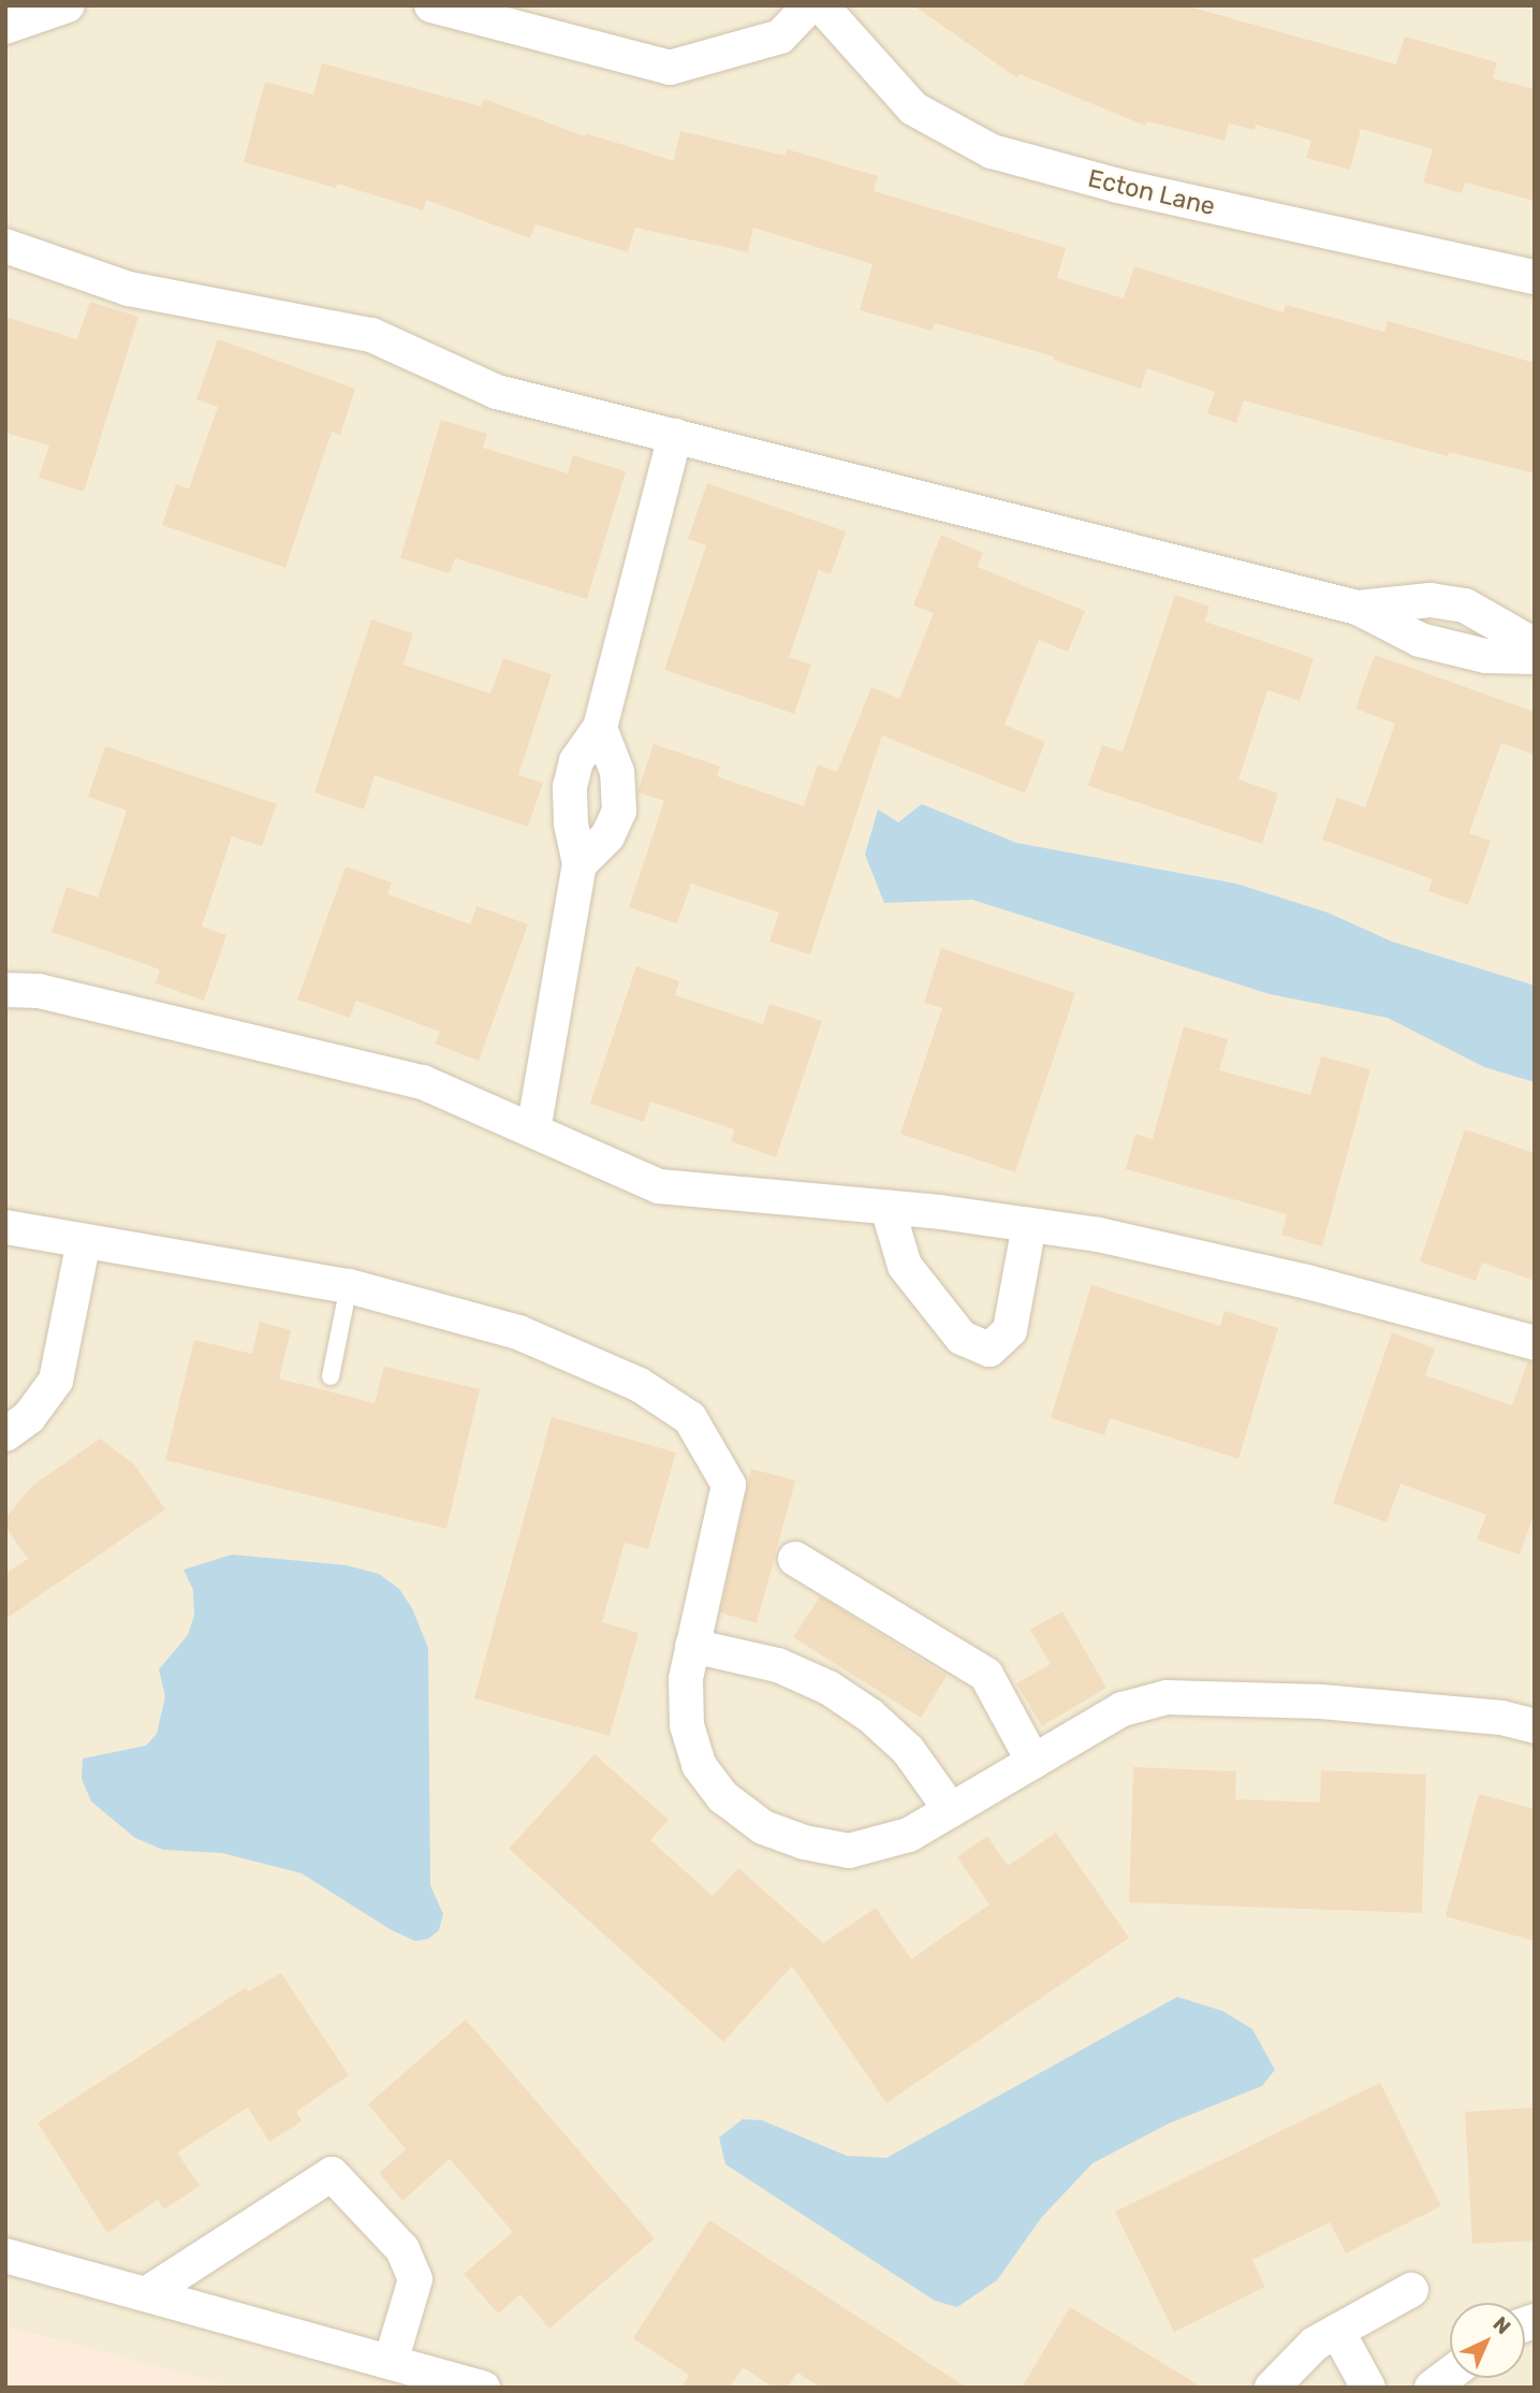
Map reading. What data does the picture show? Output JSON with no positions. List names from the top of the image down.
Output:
{
  "streets": {
    "street": ["Ecton Lane"]
  },
  "north": "top right"
}
